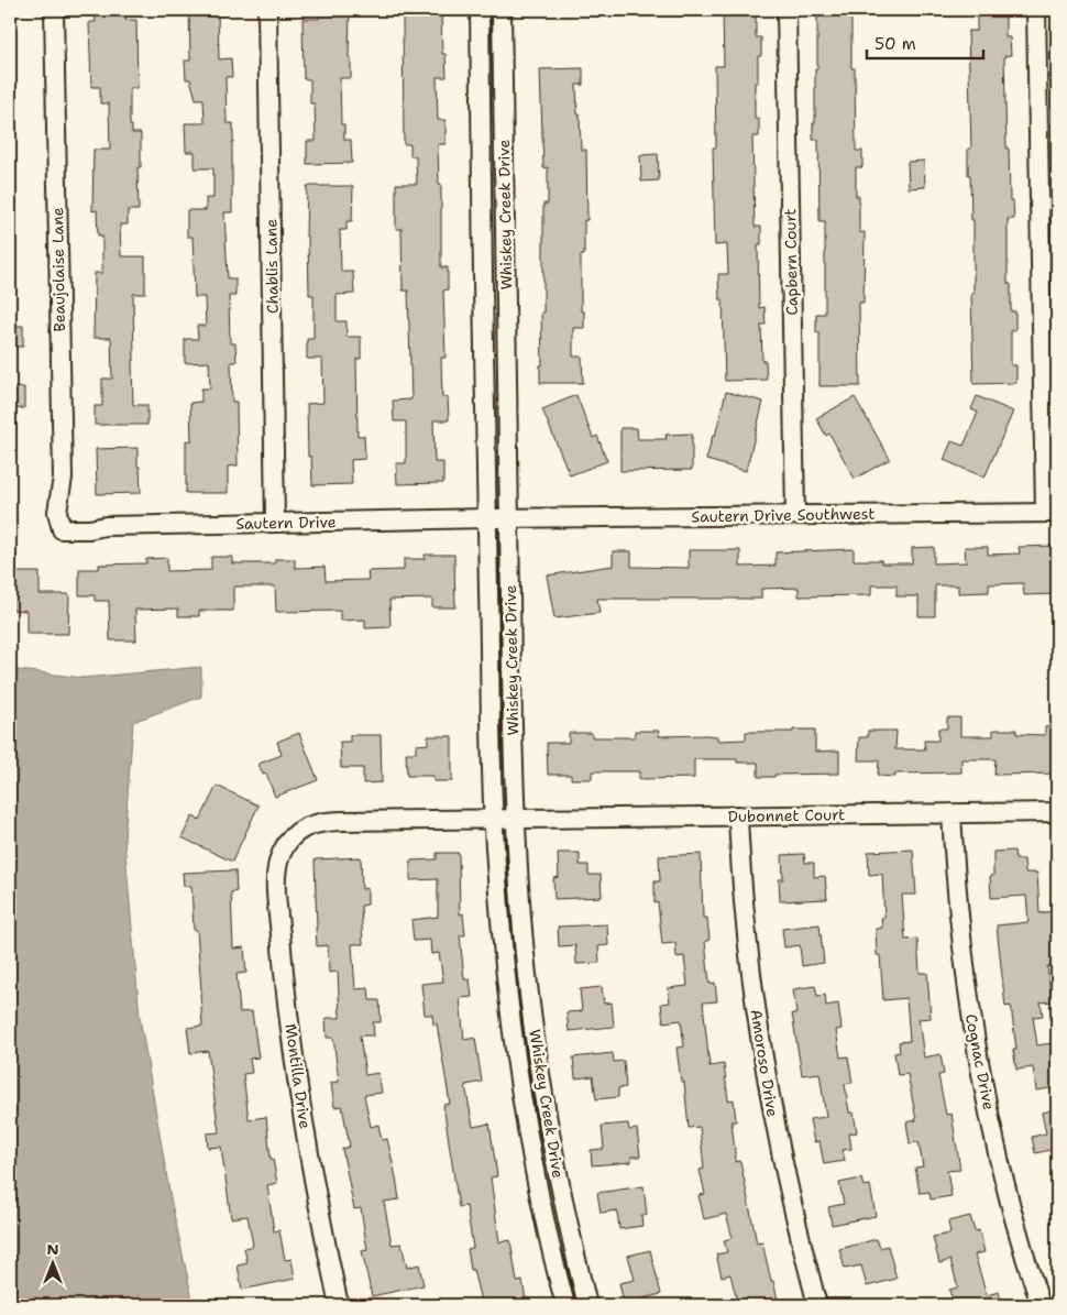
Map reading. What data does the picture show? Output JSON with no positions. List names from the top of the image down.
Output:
{
  "streets": {
    "street": [
      "Whiskey Creek Drive",
      "Capbern Court",
      "Chablis Lane",
      "Beaujolaise Lane",
      "Sautern Drive Southwest",
      "Sautern Drive",
      "Dubonnet Court",
      "Cognac Drive",
      "Amoroso Drive",
      "Montilla Drive"
    ]
  },
  "crossings": [
    ["Whiskey Creek Drive", "Sautern Drive Southwest"],
    ["Whiskey Creek Drive", "Sautern Drive"],
    ["Whiskey Creek Drive", "Dubonnet Court"],
    ["Capbern Court", "Sautern Drive Southwest"],
    ["Chablis Lane", "Sautern Drive"],
    ["Beaujolaise Lane", "Sautern Drive"],
    ["Sautern Drive Southwest", "Sautern Drive"],
    ["Dubonnet Court", "Cognac Drive"],
    ["Dubonnet Court", "Amoroso Drive"],
    ["Dubonnet Court", "Montilla Drive"]
  ],
  "scale_bar": "50 m",
  "north": "top"
}
